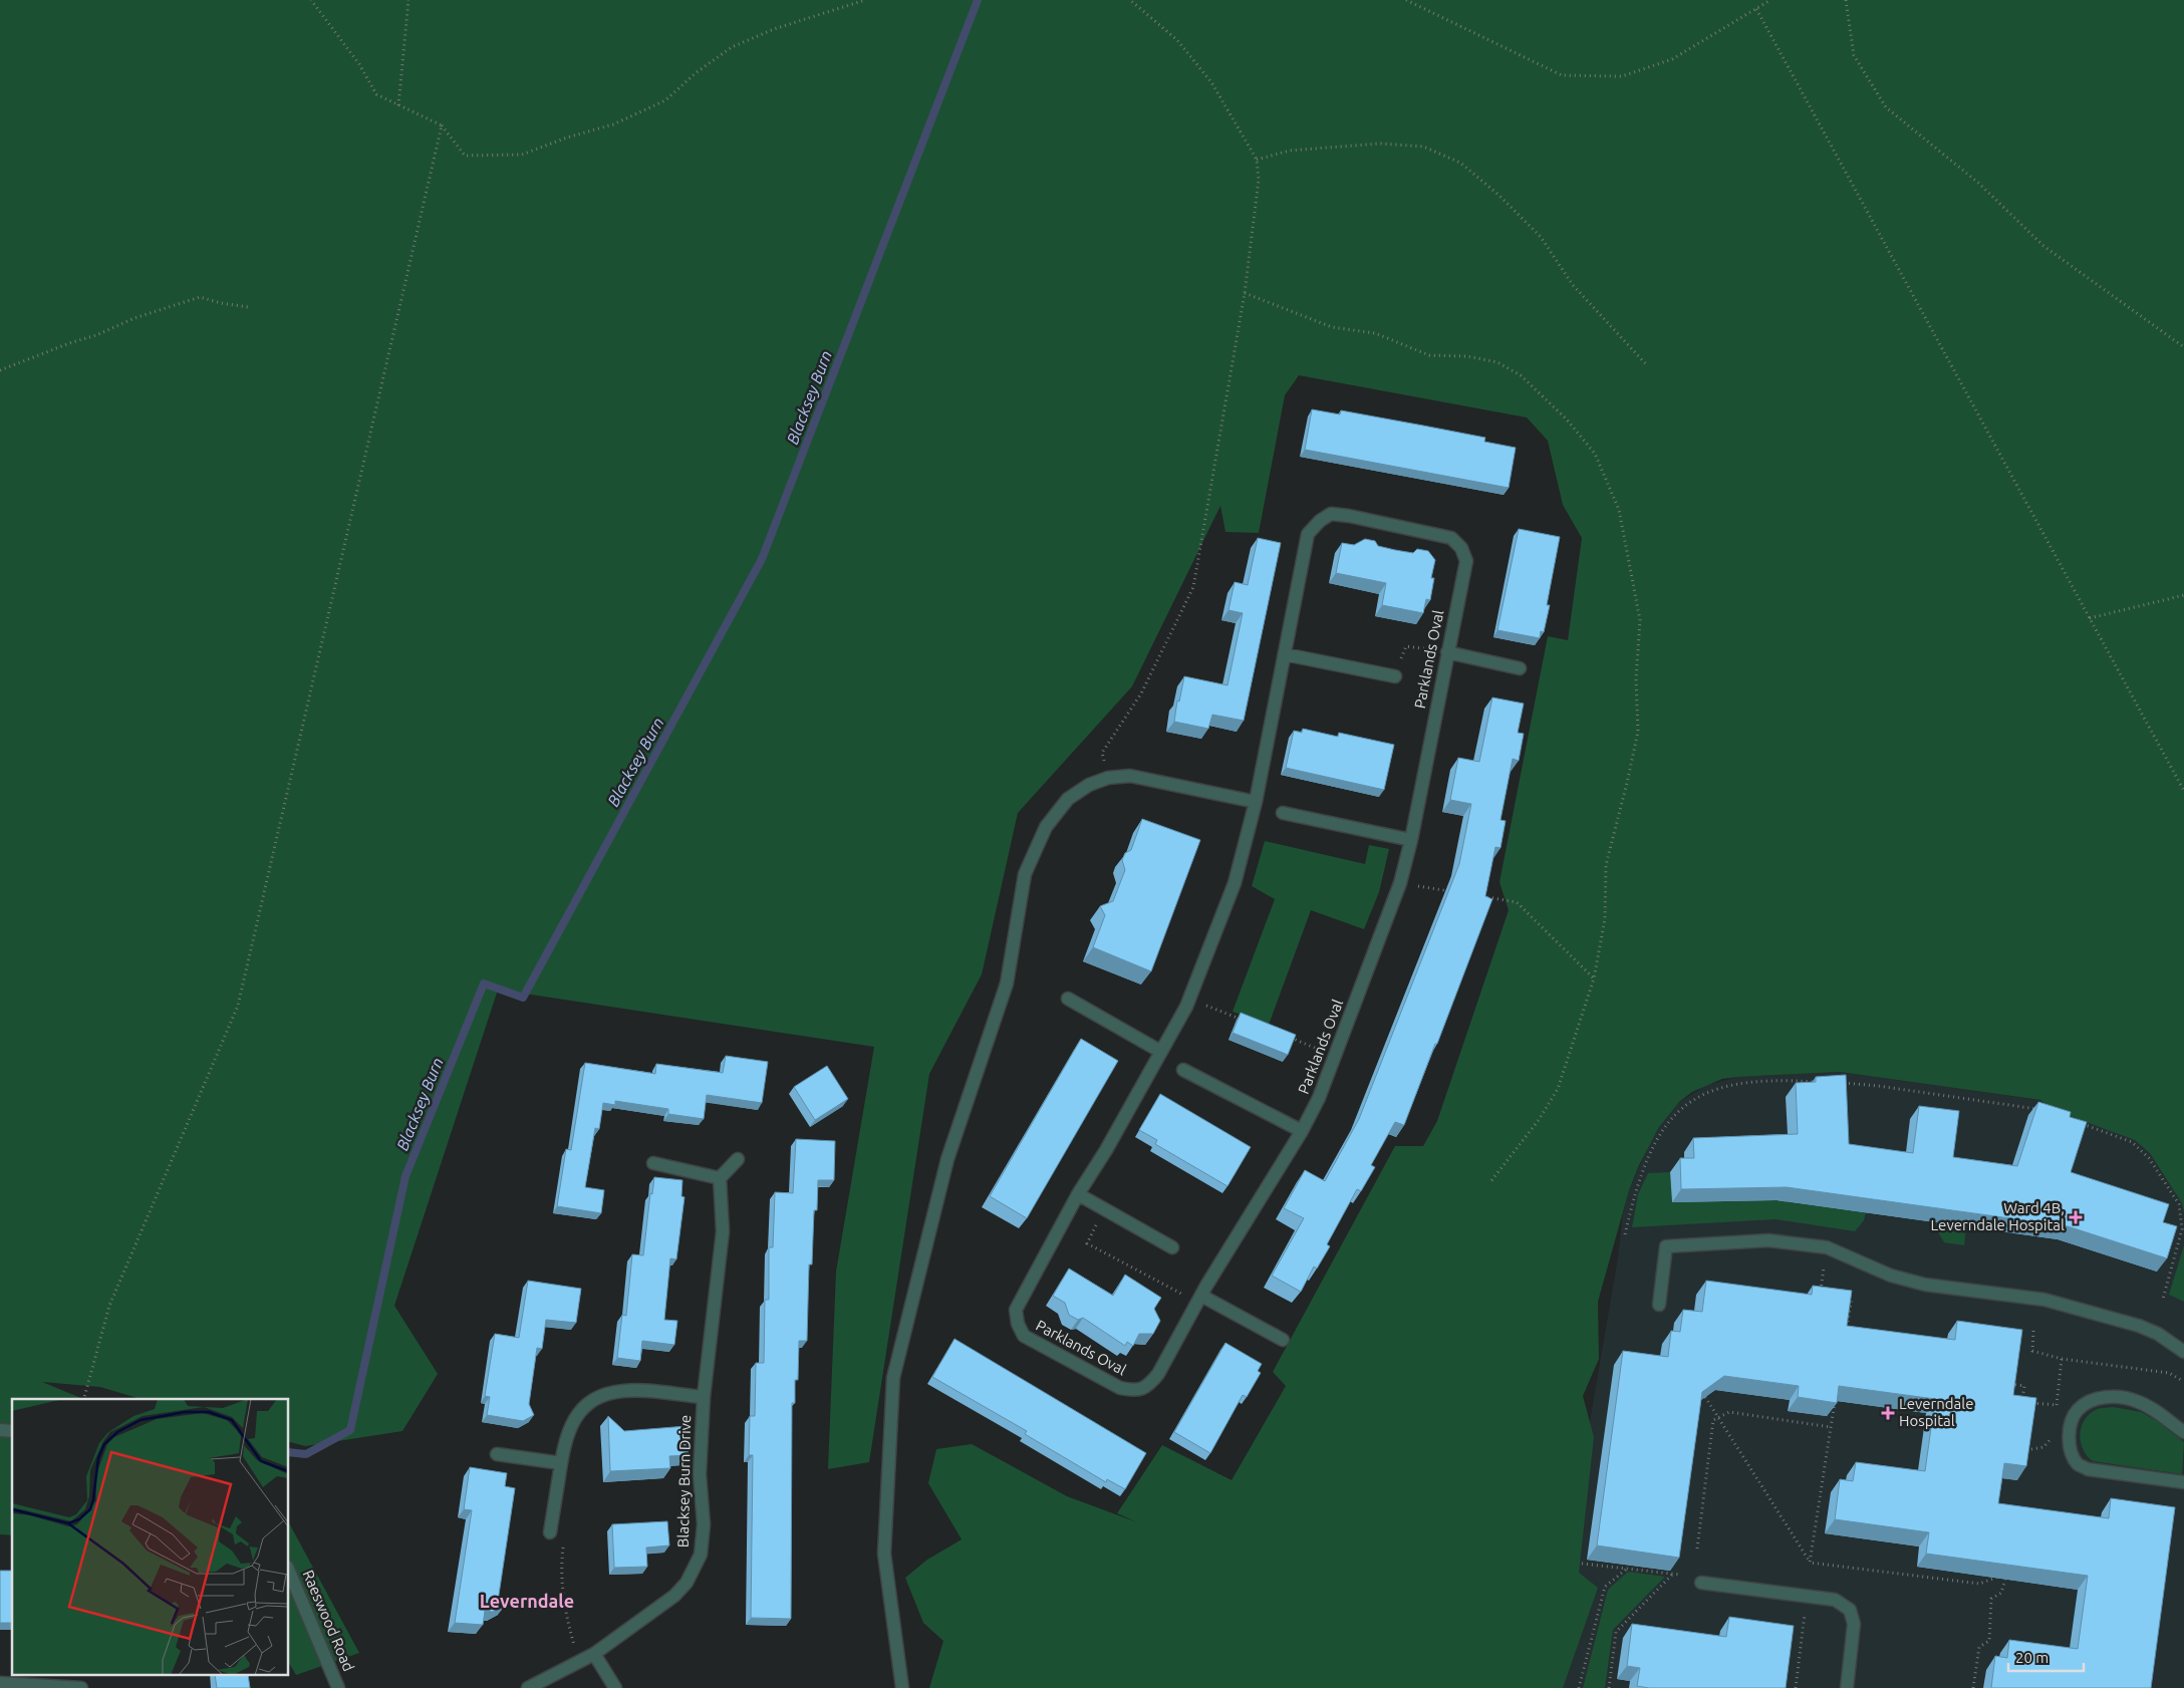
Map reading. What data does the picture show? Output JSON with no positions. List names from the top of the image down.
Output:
{
  "streets": {
    "street": ["Parklands Oval", "Blacksey Burn Drive", "Raeswood Road"]
  },
  "districts": ["Leverndale"],
  "water": ["Blacksey Burn"],
  "places": {
    "health": ["Ward 4B, Leverndale Hospital", "Leverndale Hospital"]
  },
  "scale_bar": "20 m"
}
